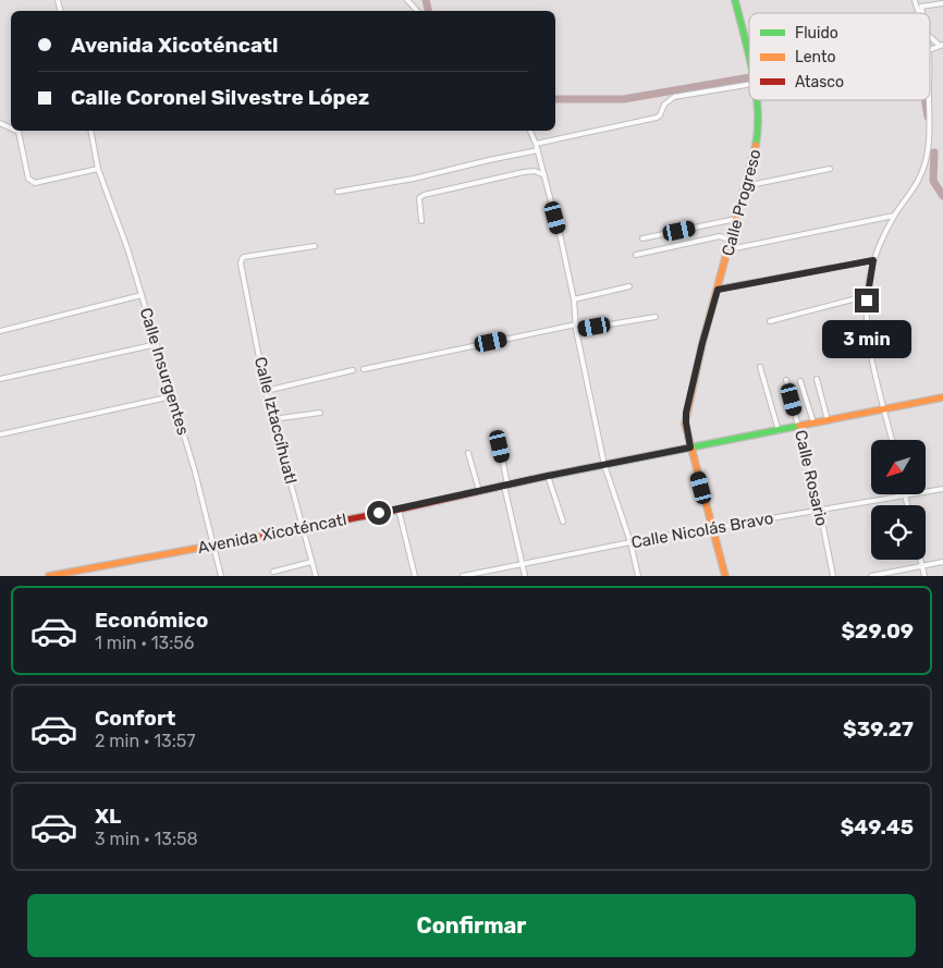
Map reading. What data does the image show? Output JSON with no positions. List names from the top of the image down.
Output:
{
  "streets": {
    "street": [
      "Calle Progreso",
      "Calle Insurgentes",
      "Calle Iztaccíhuatl",
      "Calle Rosario",
      "Calle Nicolás Bravo",
      "Avenida Xicoténcatl"
    ]
  },
  "crossings": [
    ["Calle Progreso", "Calle Nicolás Bravo"],
    ["Calle Progreso", "Avenida Xicoténcatl"],
    ["Calle Insurgentes", "Avenida Xicoténcatl"],
    ["Calle Iztaccíhuatl", "Avenida Xicoténcatl"],
    ["Calle Rosario", "Calle Nicolás Bravo"],
    ["Calle Rosario", "Avenida Xicoténcatl"]
  ],
  "legend": ["Fluido", "Lento", "Atasco"],
  "north": "bottom left",
  "page": {
    "banner": ["Avenida Xicoténcatl", "Calle Coronel Silvestre López"],
    "bubble": "3 min",
    "list": [
      {
        "name": "Económico",
        "note": "1 min · 13:56",
        "value": "$29.09"
      },
      {
        "name": "Confort",
        "note": "2 min · 13:57",
        "value": "$39.27"
      },
      {
        "name": "XL",
        "note": "3 min · 13:58",
        "value": "$49.45"
      }
    ],
    "buttons": "Confirmar"
  }
}
